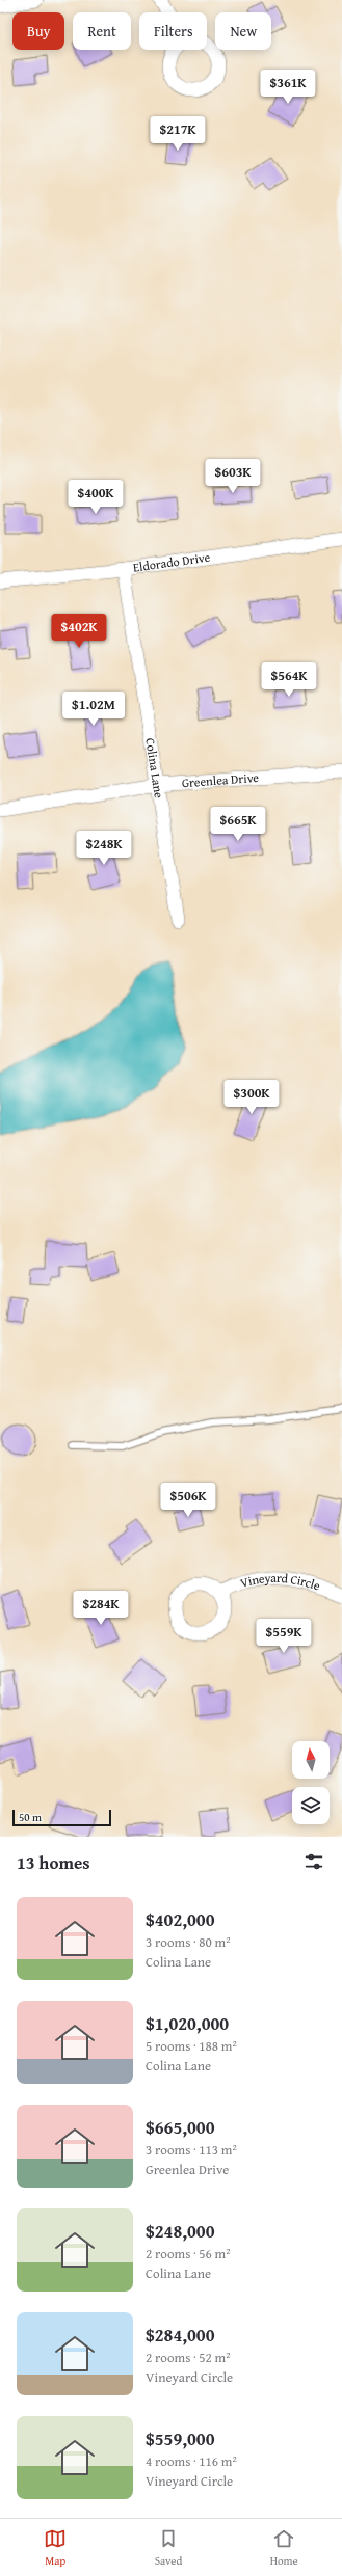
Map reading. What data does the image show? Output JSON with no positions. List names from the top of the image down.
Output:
{
  "streets": {
    "street": [
      "Eldorado Drive",
      "Colina Lane",
      "Greenlea Drive",
      "Vineyard Circle"
    ]
  },
  "crossings": [
    ["Eldorado Drive", "Colina Lane"],
    ["Colina Lane", "Greenlea Drive"]
  ],
  "scale_bar": "50 m",
  "north": "top",
  "page": {
    "chip": [
      "Buy",
      "Rent",
      "Filters",
      "New"
    ],
    "price": [
      "$361K",
      "$217K",
      "$603K",
      "$400K",
      "$402K",
      "$564K",
      "$1.02M",
      "$665K",
      "$248K",
      "$300K",
      "$506K",
      "$284K",
      "$559K"
    ],
    "scale": "50 m",
    "heading": "13 homes",
    "list": [
      {
        "name": "$402,000",
        "note": "3 rooms · 80 m² · Colina Lane"
      },
      {
        "name": "$1,020,000",
        "note": "5 rooms · 188 m² · Colina Lane"
      },
      {
        "name": "$665,000",
        "note": "3 rooms · 113 m² · Greenlea Drive"
      },
      {
        "name": "$248,000",
        "note": "2 rooms · 56 m² · Colina Lane"
      },
      {
        "name": "$284,000",
        "note": "2 rooms · 52 m² · Vineyard Circle"
      },
      {
        "name": "$559,000",
        "note": "4 rooms · 116 m² · Vineyard Circle"
      }
    ],
    "tabs": ["Map", "Saved", "Home"]
  }
}
